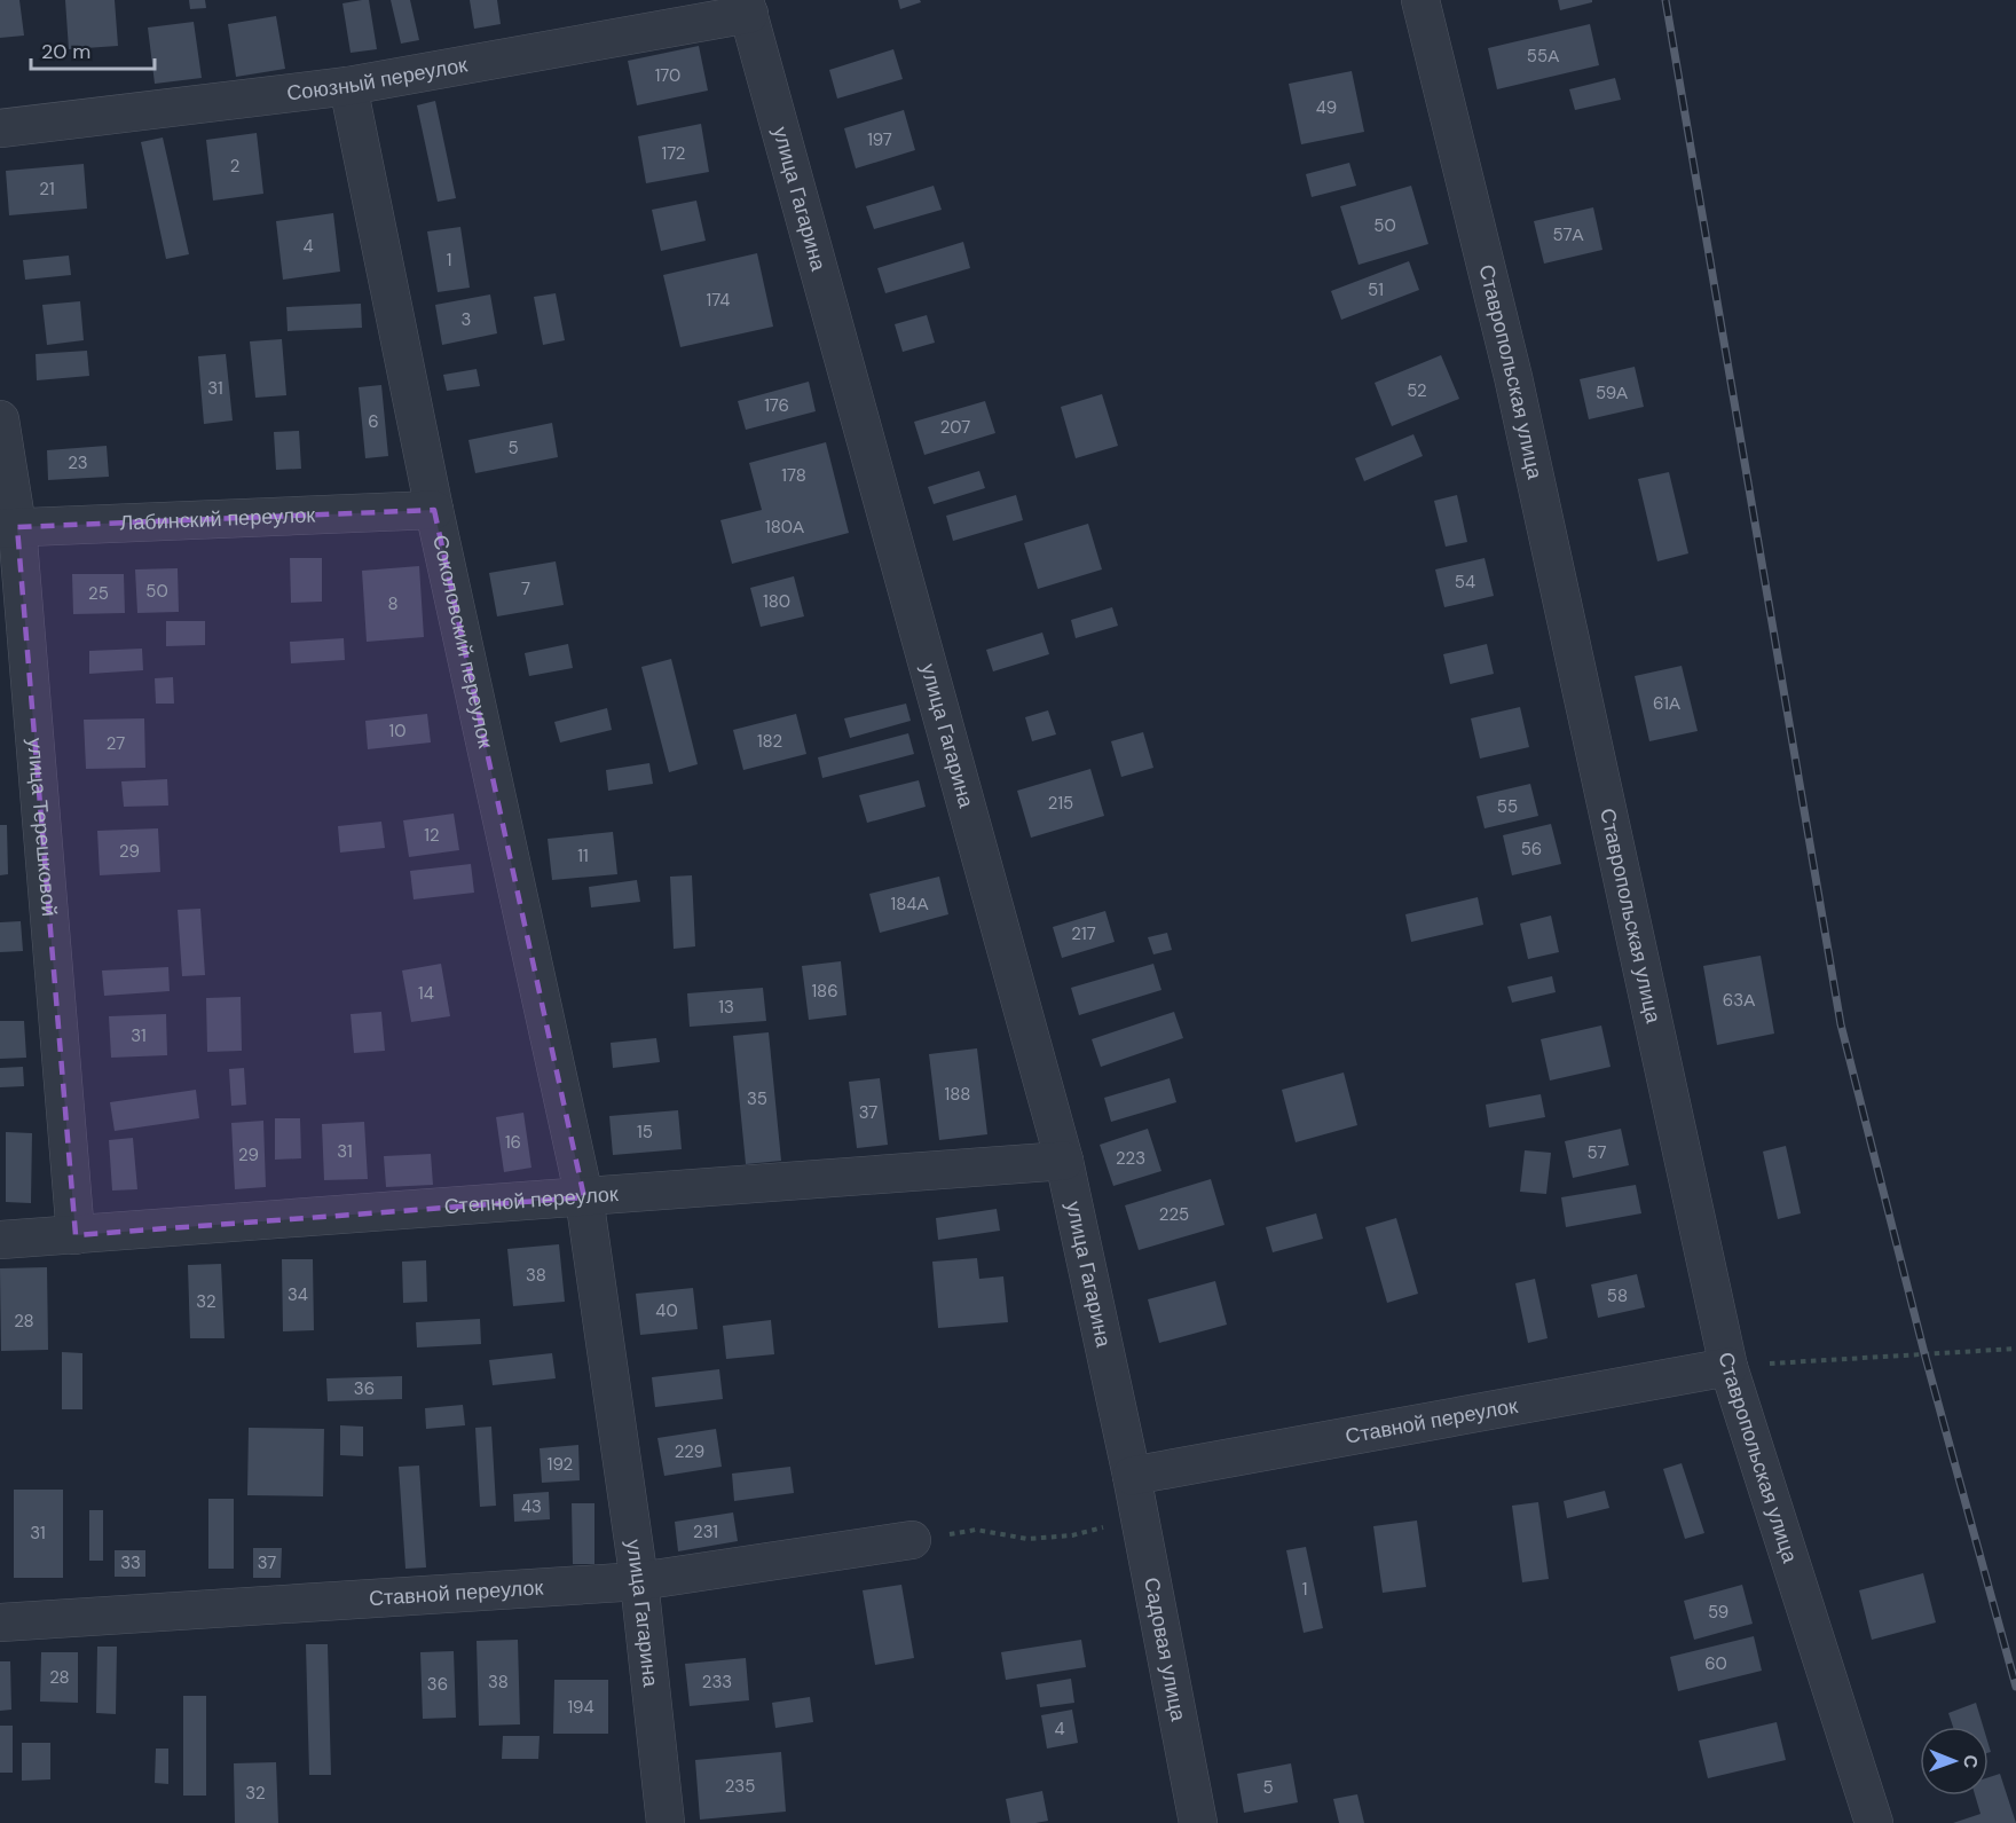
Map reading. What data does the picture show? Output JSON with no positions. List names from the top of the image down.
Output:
{
  "streets": {
    "street": [
      "Союзный переулок",
      "улица Гагарина",
      "Ставропольская улица",
      "Лабинский переулок",
      "Соколовский переулок",
      "улица Терешковой",
      "Степной переулок",
      "Ставной переулок",
      "Садовая улица"
    ]
  },
  "crossings": [
    ["Союзный переулок", "улица Гагарина"],
    ["Союзный переулок", "Соколовский переулок"],
    ["улица Гагарина", "Соколовский переулок"],
    ["улица Гагарина", "Степной переулок"],
    ["улица Гагарина", "Ставной переулок"],
    ["улица Гагарина", "Садовая улица"],
    ["Ставропольская улица", "Ставной переулок"],
    ["Лабинский переулок", "Соколовский переулок"],
    ["Лабинский переулок", "улица Терешковой"],
    ["Соколовский переулок", "Степной переулок"],
    ["улица Терешковой", "Степной переулок"],
    ["Ставной переулок", "Садовая улица"]
  ],
  "house_numbers": [
    "55А",
    "170",
    "49",
    "197",
    "172",
    "2",
    "21",
    "50",
    "57А",
    "4",
    "1",
    "51",
    "174",
    "3",
    "31",
    "52",
    "59А",
    "176",
    "6",
    "207",
    "5",
    "23",
    "178",
    "180А",
    "54",
    "7",
    "50",
    "25",
    "180",
    "8",
    "61А",
    "10",
    "182",
    "27",
    "215",
    "55",
    "12",
    "56",
    "29",
    "11",
    "184А",
    "217",
    "186",
    "14",
    "63А",
    "13",
    "31",
    "188",
    "35",
    "37",
    "15",
    "16",
    "31",
    "57",
    "29",
    "223",
    "225",
    "38",
    "34",
    "58",
    "32",
    "40",
    "28",
    "36",
    "229",
    "192",
    "43",
    "231",
    "31",
    "33",
    "37",
    "1",
    "59",
    "60",
    "28",
    "38",
    "233",
    "36",
    "194",
    "4",
    "235",
    "5",
    "32"
  ],
  "scale_bar": "20 m",
  "north": "right"
}
